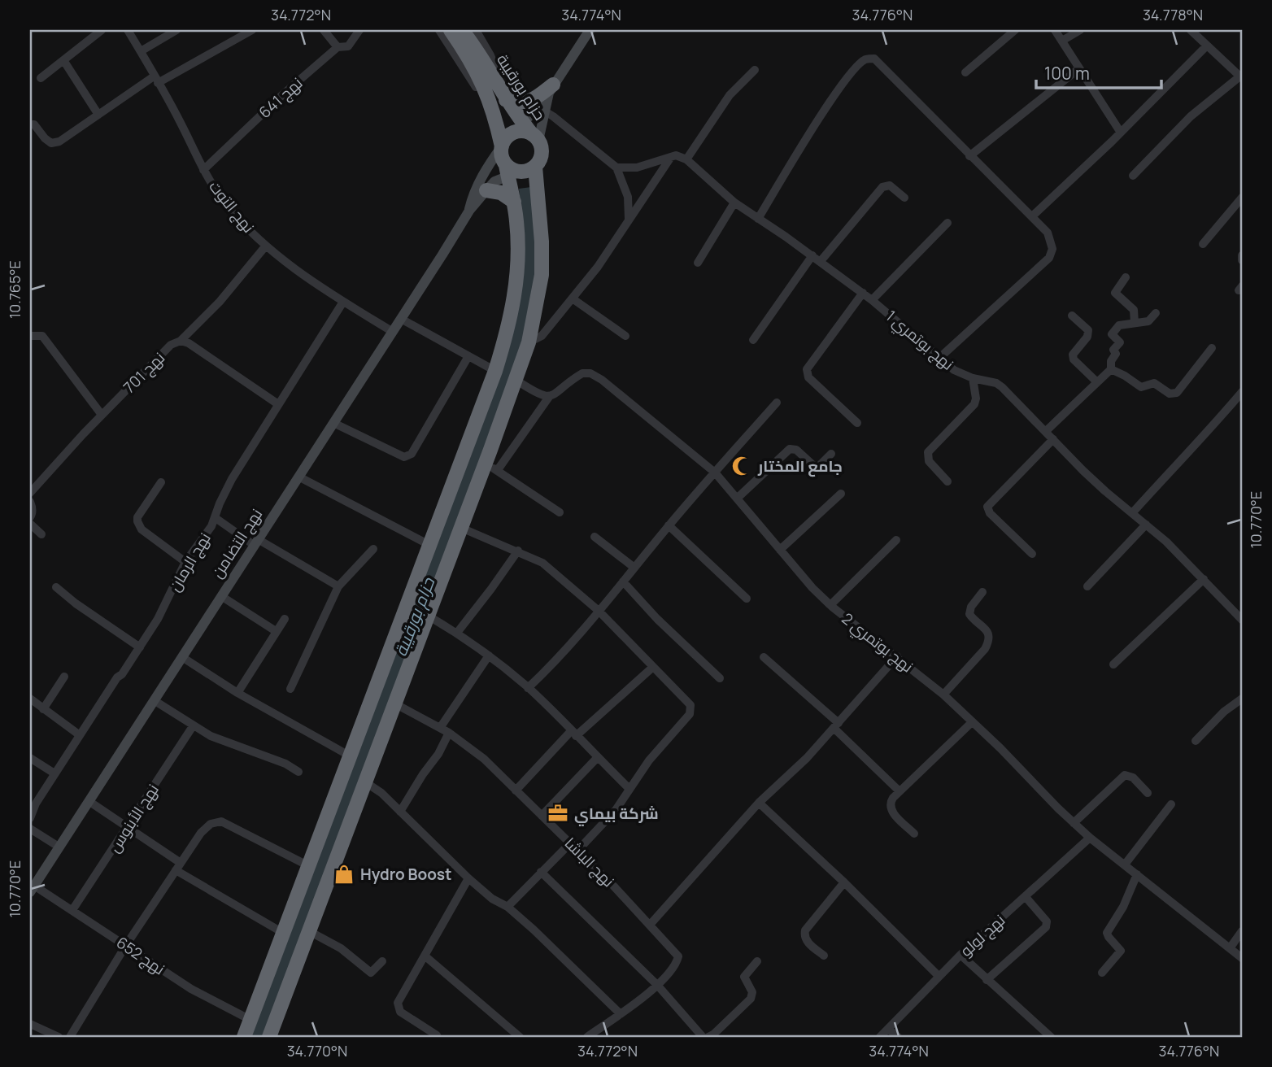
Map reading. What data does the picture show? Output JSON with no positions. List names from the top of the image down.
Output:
{
  "streets": {
    "highway": ["حزام بورقيبة"],
    "street": [
      "نهج 641",
      "نهج التوت",
      "نهج بوتمري 1",
      "نهج 701",
      "نهج التضامن",
      "نهج الرمان",
      "نهج بوتمري 2",
      "نهج الأبنوس",
      "نهج الباشا",
      "نهج لولو",
      "نهج 652"
    ]
  },
  "crossings": [
    ["حزام بورقيبة", "نهج التضامن"],
    ["نهج 641", "نهج التوت"],
    ["نهج التوت", "نهج التضامن"],
    ["نهج التوت", "نهج الرمان"],
    ["نهج 701", "نهج الرمان"],
    ["نهج التضامن", "نهج 652"],
    ["نهج بوتمري 2", "نهج لولو"],
    ["نهج الأبنوس", "نهج 652"]
  ],
  "water": ["حزام بورقيبة"],
  "places": {
    "mosque": ["جامع المختار"],
    "office": ["شركة بيماي"],
    "shop": ["Hydro Boost"]
  },
  "scale_bar": "100 m",
  "coordinates": [
    "34.772°N",
    "34.774°N",
    "34.776°N",
    "34.778°N",
    "10.765°E",
    "10.770°E",
    "34.770°N"
  ]
}
